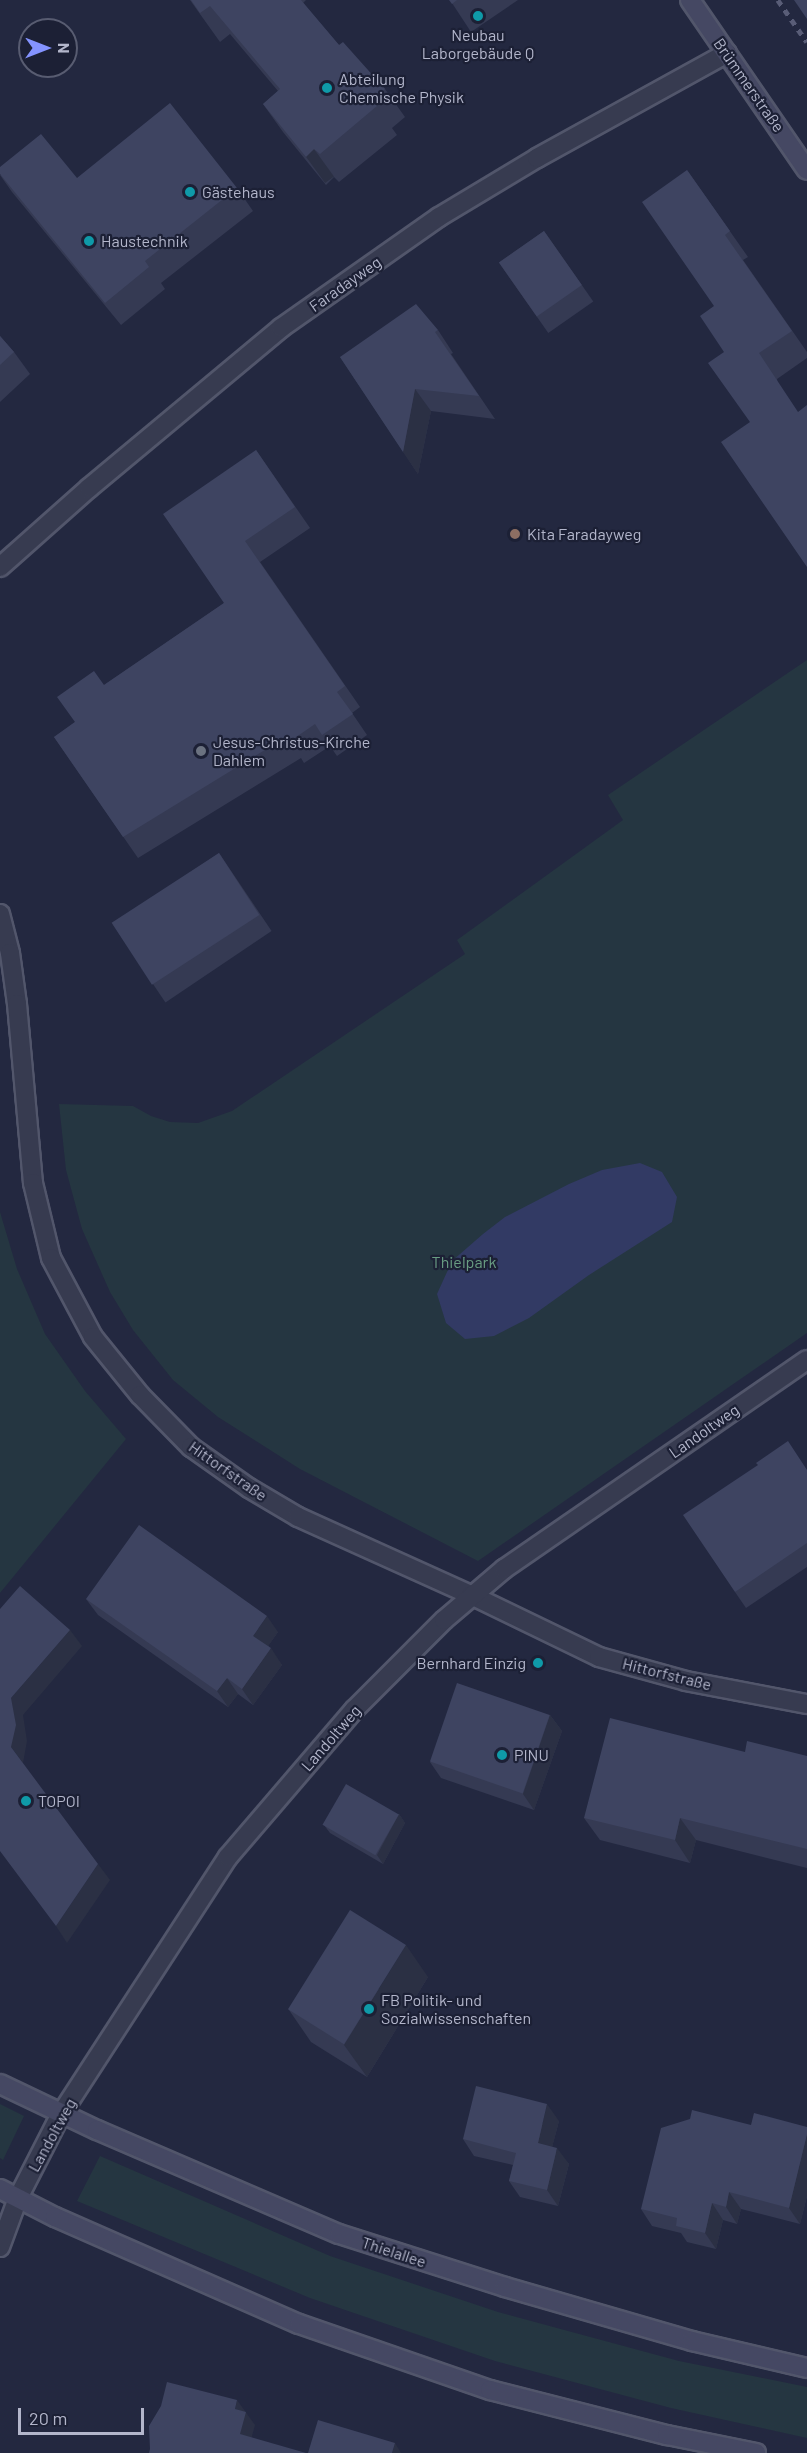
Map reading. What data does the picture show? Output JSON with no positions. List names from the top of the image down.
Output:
{
  "streets": {
    "main road": ["Brümmerstraße", "Thielallee"],
    "street": ["Faradayweg", "Landoltweg", "Hittorfstraße"]
  },
  "crossings": [
    ["Brümmerstraße", "Faradayweg"],
    ["Landoltweg", "Hittorfstraße"],
    ["Landoltweg", "Thielallee"]
  ],
  "parks": ["Thielpark"],
  "places": [
    "Neubau Laborgebäude Q",
    "Abteilung Chemische Physik",
    "Gästehaus",
    "Haustechnik",
    "Kita Faradayweg",
    "Jesus-Christus-Kirche Dahlem",
    "Bernhard Einzig",
    "PINU",
    "TOPOI",
    "FB Politik- und Sozialwissenschaften"
  ],
  "scale_bar": "20 m",
  "north": "right"
}
